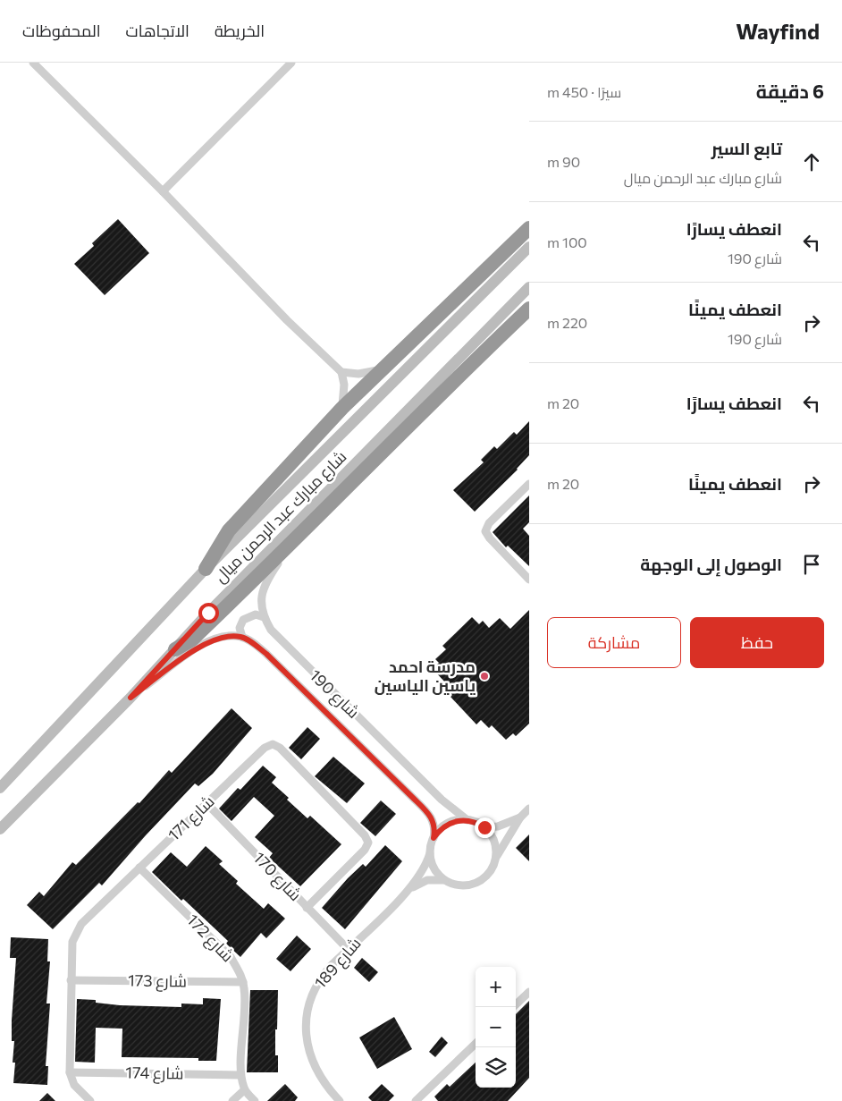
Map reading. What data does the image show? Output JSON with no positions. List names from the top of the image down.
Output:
{
  "streets": {
    "main road": ["شارع مبارك عبد الرحمن ميال"],
    "street": [
      "شارع 190",
      "شارع 171",
      "شارع 170",
      "شارع 172",
      "شارع 189",
      "شارع 173",
      "شارع 174"
    ]
  },
  "crossings": [
    ["شارع 190", "شارع 189"],
    ["شارع 171", "شارع 170"],
    ["شارع 171", "شارع 172"],
    ["شارع 171", "شارع 173"],
    ["شارع 171", "شارع 174"],
    ["شارع 170", "شارع 189"],
    ["شارع 172", "شارع 173"],
    ["شارع 172", "شارع 174"]
  ],
  "places": ["مدرسة احمد ياسين الياسين"],
  "page": {
    "header": "Wayfind",
    "nav": ["الخريطة", "الاتجاهات", "المحفوظات"],
    "heading": ["6 دقيقة", "سيرًا · 450 m"],
    "list": [
      ["تابع السير", "شارع مبارك عبد الرحمن ميال", "90 m"],
      ["انعطف يسارًا", "شارع 190", "100 m"],
      ["انعطف يمينًا", "شارع 190", "220 m"],
      ["انعطف يسارًا", "20 m"],
      ["انعطف يمينًا", "20 m"],
      "الوصول إلى الوجهة"
    ],
    "buttons": ["حفظ", "مشاركة"],
    "map_buttons": ["+", "−"]
  }
}
